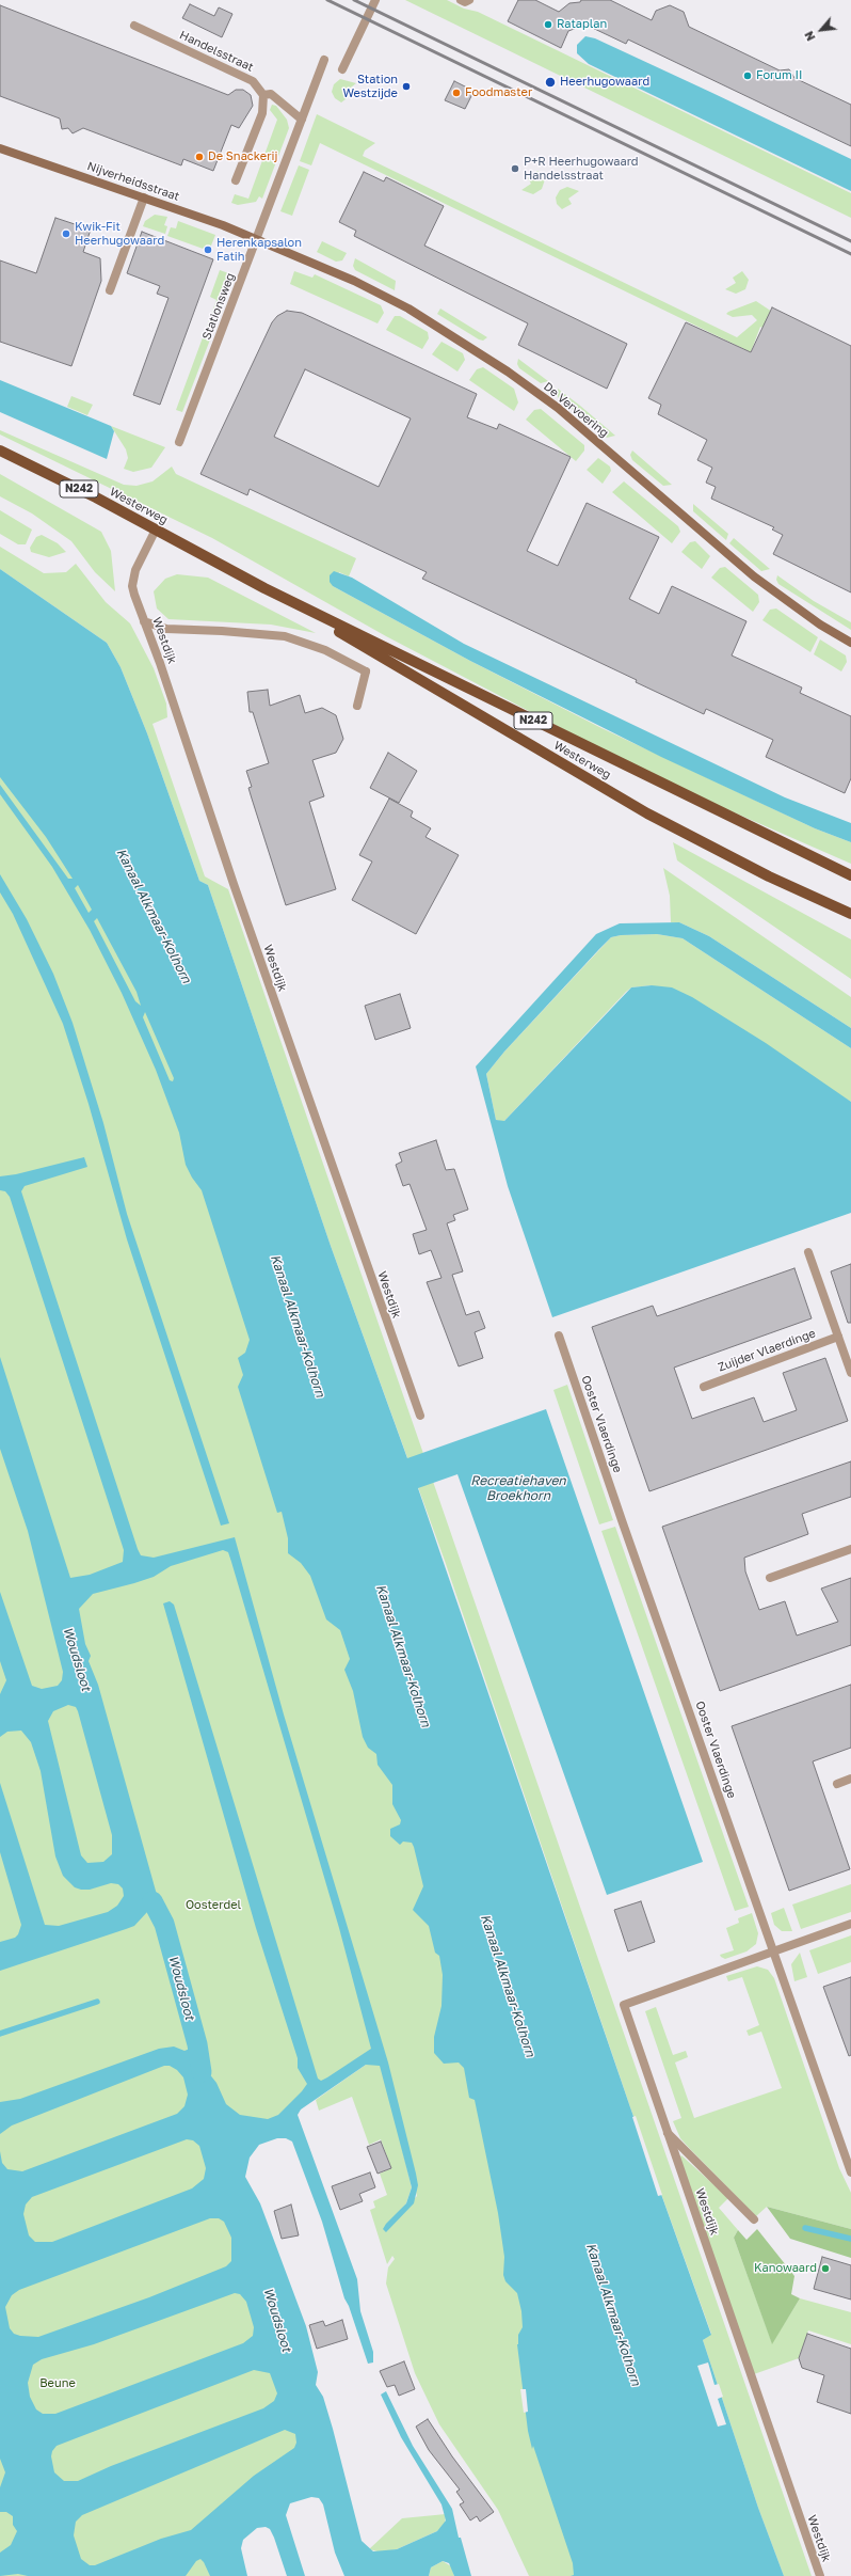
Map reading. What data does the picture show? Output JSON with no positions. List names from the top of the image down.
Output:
{
  "streets": {
    "main road": ["N242", "Westerweg"],
    "street": [
      "Handelsstraat",
      "Nijverheidsstraat",
      "Stationsweg",
      "De Vervoering",
      "Westdijk",
      "Zuijder Vlaerdinge",
      "Ooster Vlaerdinge"
    ]
  },
  "crossings": [
    ["Handelsstraat", "Stationsweg"],
    ["Nijverheidsstraat", "Stationsweg"],
    ["Nijverheidsstraat", "De Vervoering"],
    ["Stationsweg", "De Vervoering"],
    ["Westerweg", "Westdijk"],
    ["Westdijk", "Ooster Vlaerdinge"]
  ],
  "water": ["Kanaal Alkmaar-Kolhorn", "Recreatiehaven Broekhorn", "Woudsloot"],
  "parks": ["Oosterdel", "Beune"],
  "places": [
    "Rataplan",
    "Forum II",
    "Heerhugowaard",
    "Station Westzijde",
    "Foodmaster",
    "De Snackerij",
    "P+R Heerhugowaard Handelsstraat",
    "Kwik-Fit Heerhugowaard",
    "Herenkapsalon Fatih",
    "Kanowaard"
  ],
  "north": "bottom left"
}
